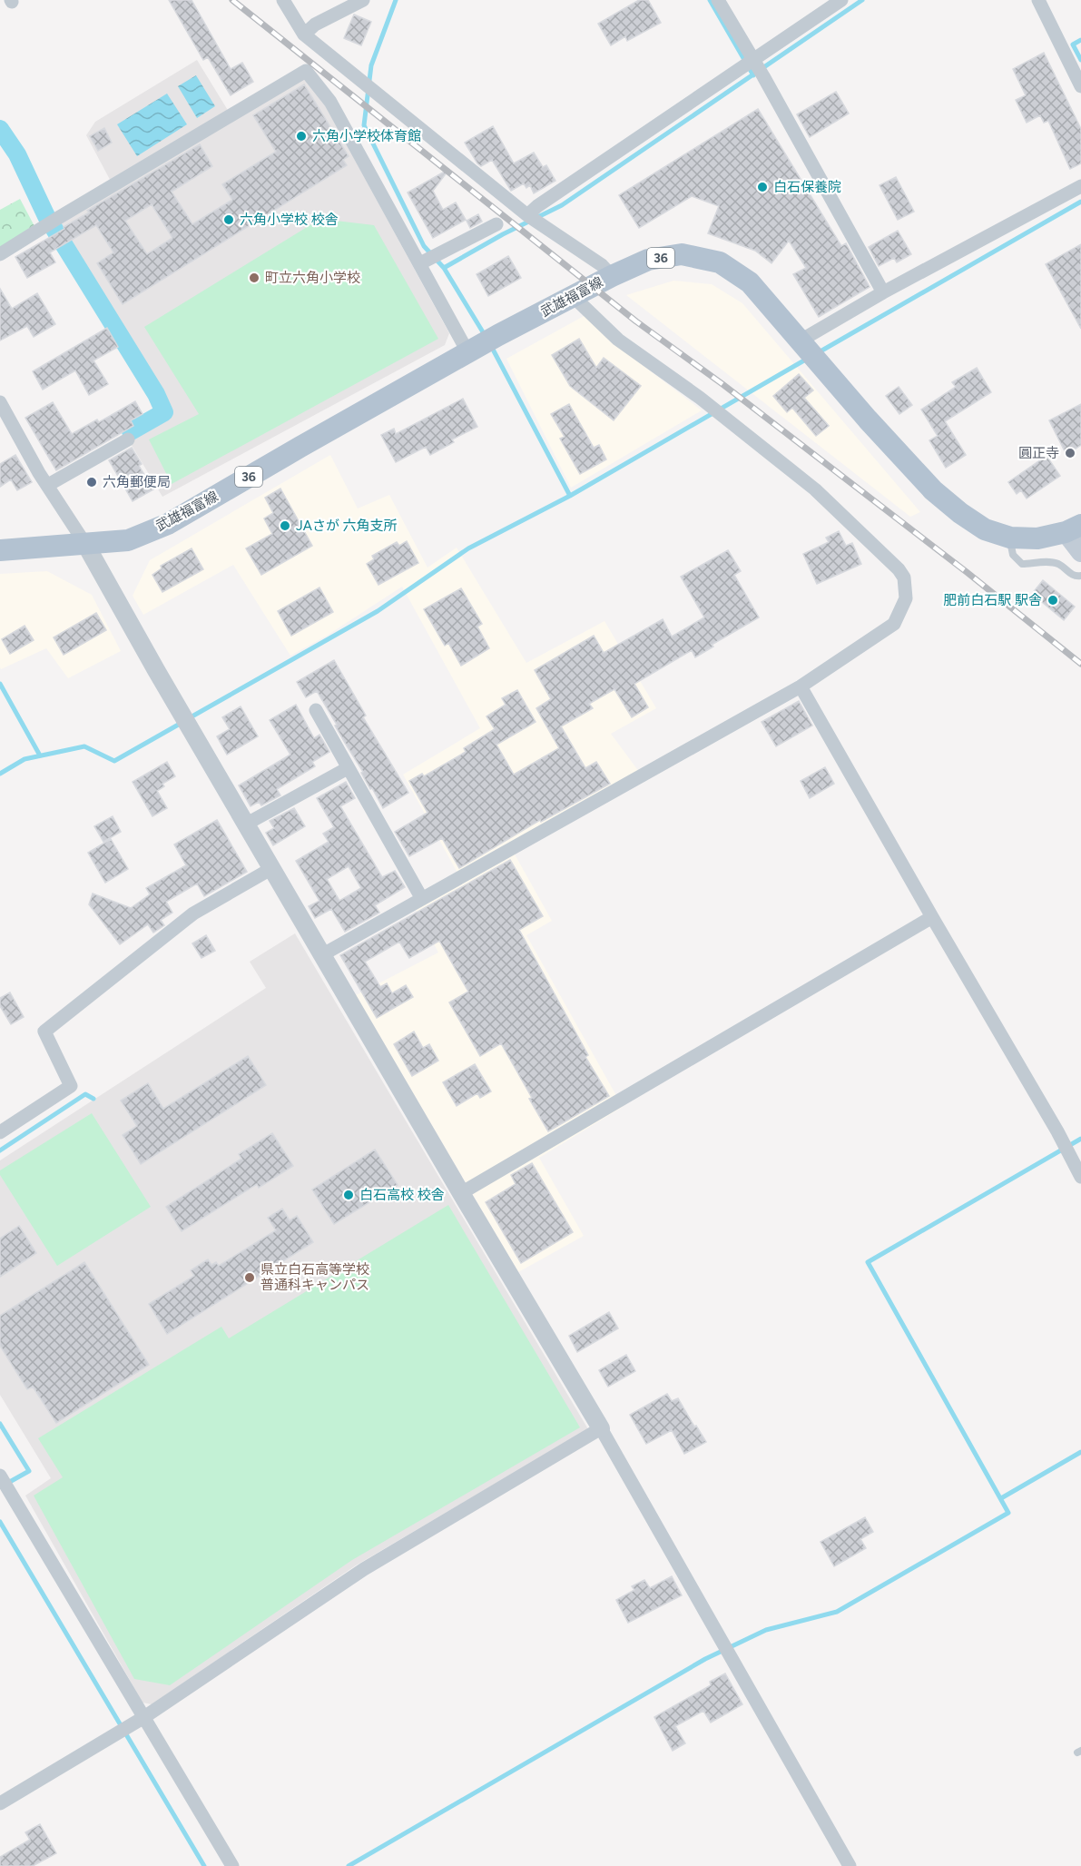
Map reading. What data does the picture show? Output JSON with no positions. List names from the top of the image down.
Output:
{
  "streets": {
    "main road": ["36", "武雄福富線"]
  },
  "places": [
    "六角小学校体育館",
    "白石保養院",
    "六角小学校 校舎",
    "町立六角小学校",
    "圓正寺",
    "六角郵便局",
    "JAさが 六角支所",
    "肥前白石駅 駅舎",
    "白石高校 校舎",
    "県立白石高等学校 普通科キャンパス"
  ]
}
